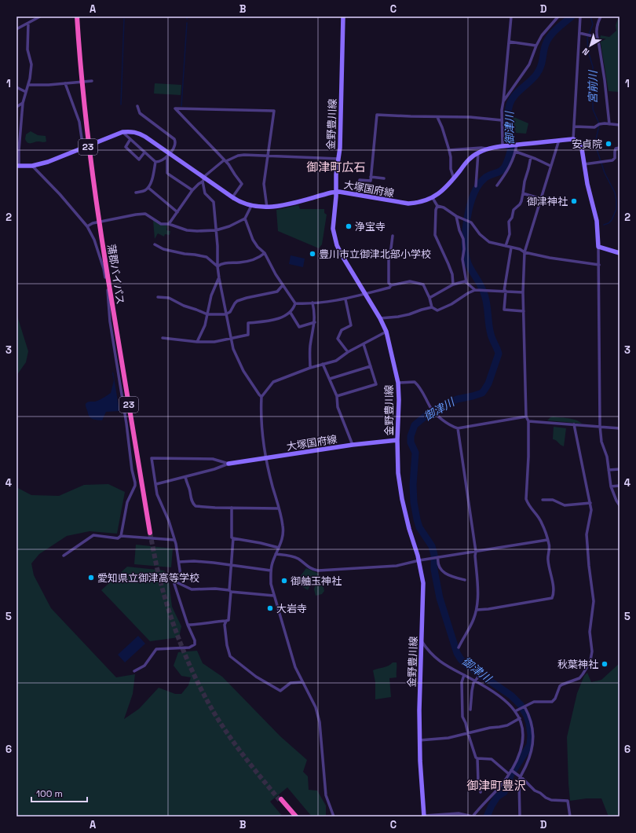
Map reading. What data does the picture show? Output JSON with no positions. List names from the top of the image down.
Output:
{
  "streets": {
    "highway": ["23", "蒲郡バイパス"],
    "main road": ["金野豊川線", "大塚国府線"]
  },
  "crossings": [
    ["金野豊川線", "大塚国府線"]
  ],
  "districts": ["御津町広石", "御津町豊沢"],
  "water": ["宮前川", "御津川"],
  "places": [
    "安貞院",
    "御津神社",
    "浄宝寺",
    "豊川市立御津北部小学校",
    "愛知県立御津高等学校",
    "御舳玉神社",
    "大岩寺",
    "秋葉神社"
  ],
  "scale_bar": "100 m",
  "north": "bottom left",
  "grid": {
    "columns": [
      "A",
      "B",
      "C",
      "D"
    ],
    "rows": [
      "1",
      "2",
      "3",
      "4",
      "5",
      "6"
    ]
  }
}
